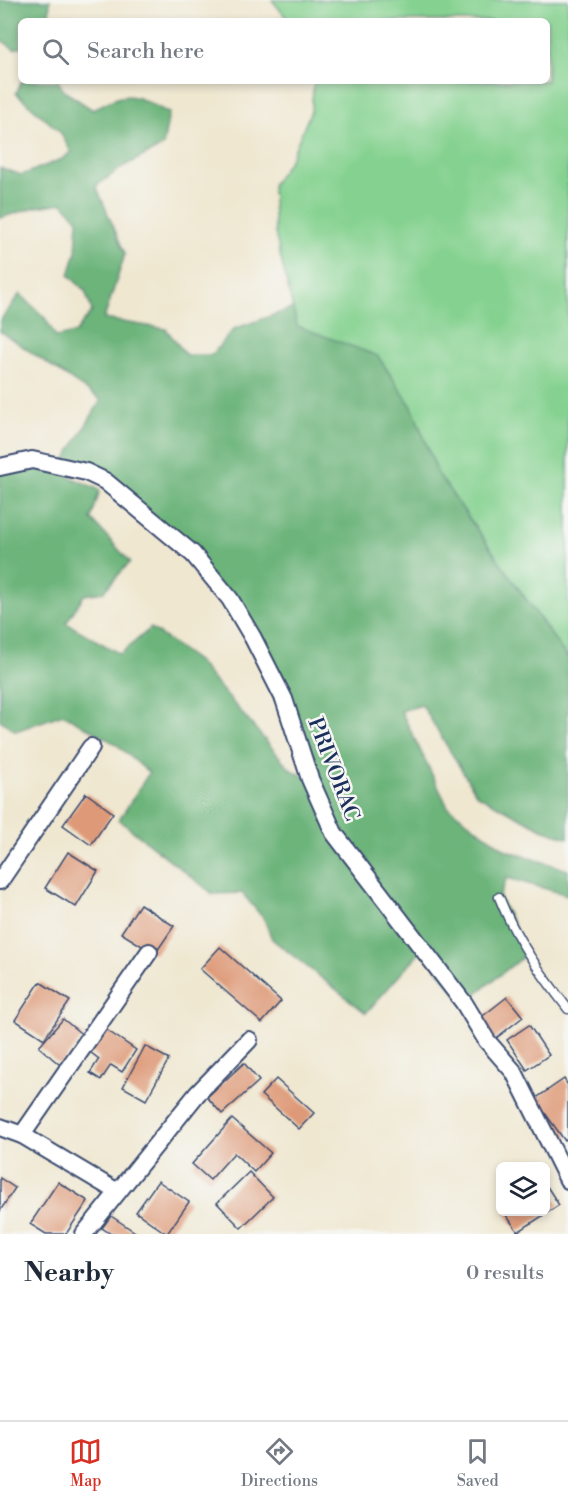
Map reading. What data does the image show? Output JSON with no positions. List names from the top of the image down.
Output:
{
  "streets": {
    "street": ["PRIVORAC"]
  },
  "page": {
    "search": "Search here",
    "heading": ["Nearby", "0 results"],
    "nav": ["Map", "Directions", "Saved"]
  }
}
